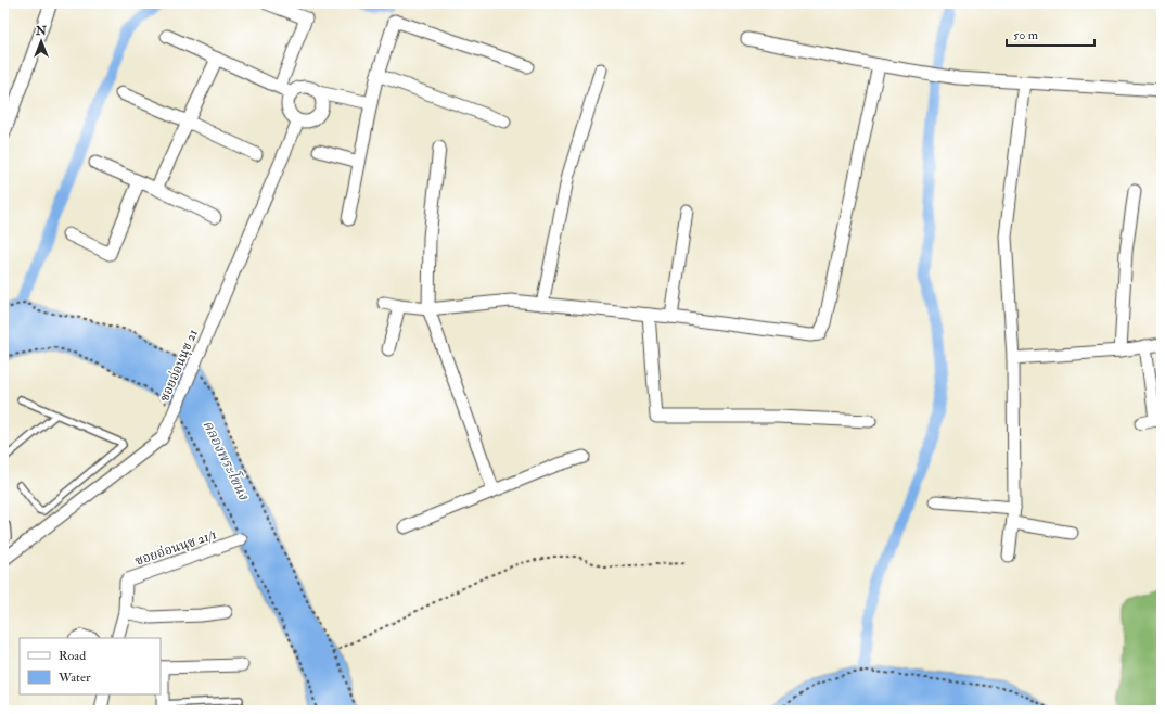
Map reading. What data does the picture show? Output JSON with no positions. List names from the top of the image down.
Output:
{
  "streets": {
    "street": ["ซอยอ่อนนุช 21", "ซอยอ่อนนุช 21/1"]
  },
  "water": ["คลองพระโขนง"],
  "legend": ["Road", "Water"],
  "scale_bar": "50 m",
  "north": "top"
}
